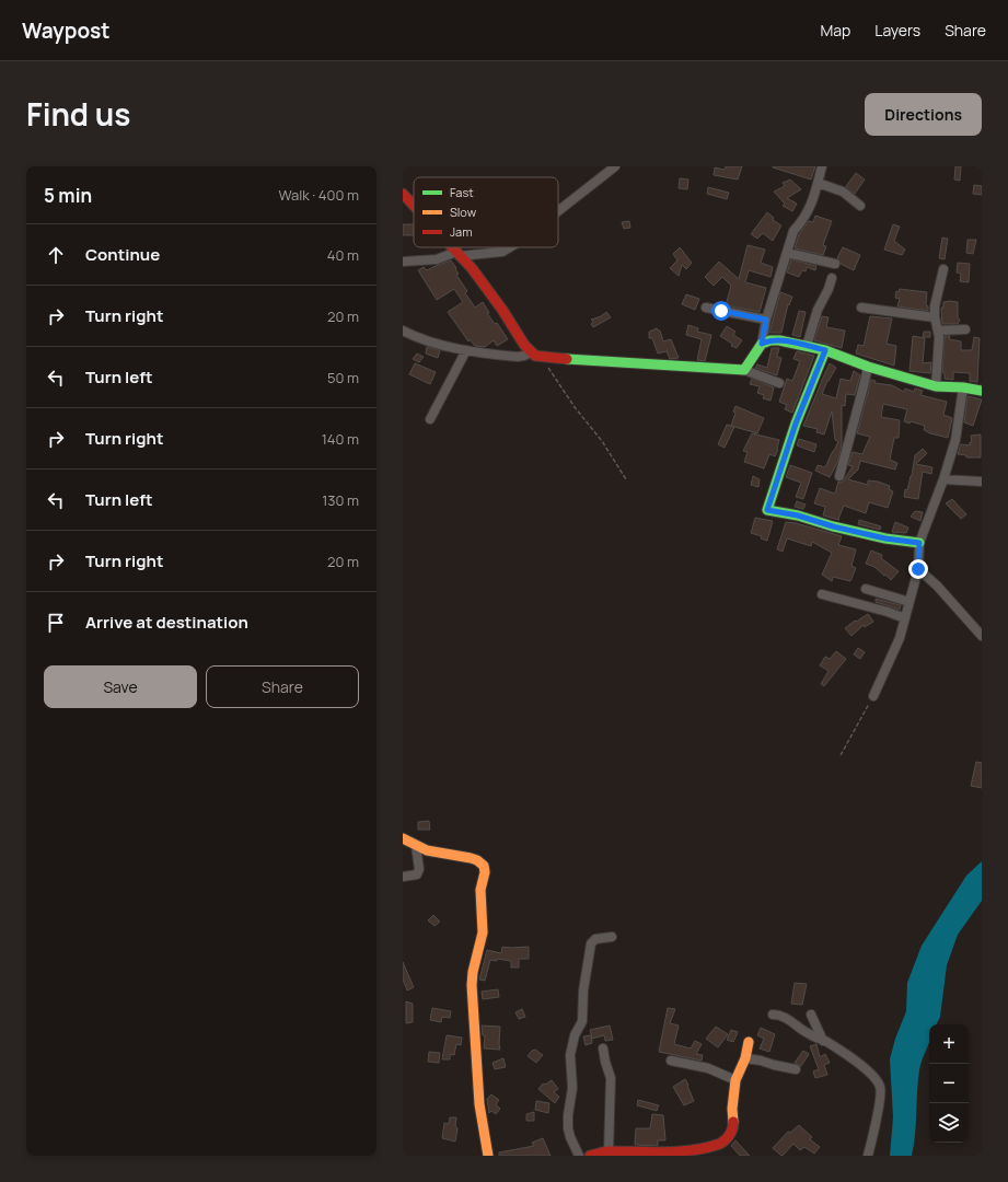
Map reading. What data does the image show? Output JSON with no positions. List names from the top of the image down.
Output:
{
  "legend": ["Fast", "Slow", "Jam"],
  "page": {
    "header": "Waypost",
    "nav": ["Map", "Layers", "Share"],
    "title": "Find us",
    "buttons": [
      "Directions",
      ["Save", "Share"]
    ],
    "heading": ["5 min", "Walk · 400 m"],
    "list": [
      ["Continue", "40 m"],
      ["Turn right", "20 m"],
      ["Turn left", "50 m"],
      ["Turn right", "140 m"],
      ["Turn left", "130 m"],
      ["Turn right", "20 m"],
      "Arrive at destination"
    ],
    "map_buttons": ["+", "−"]
  }
}
